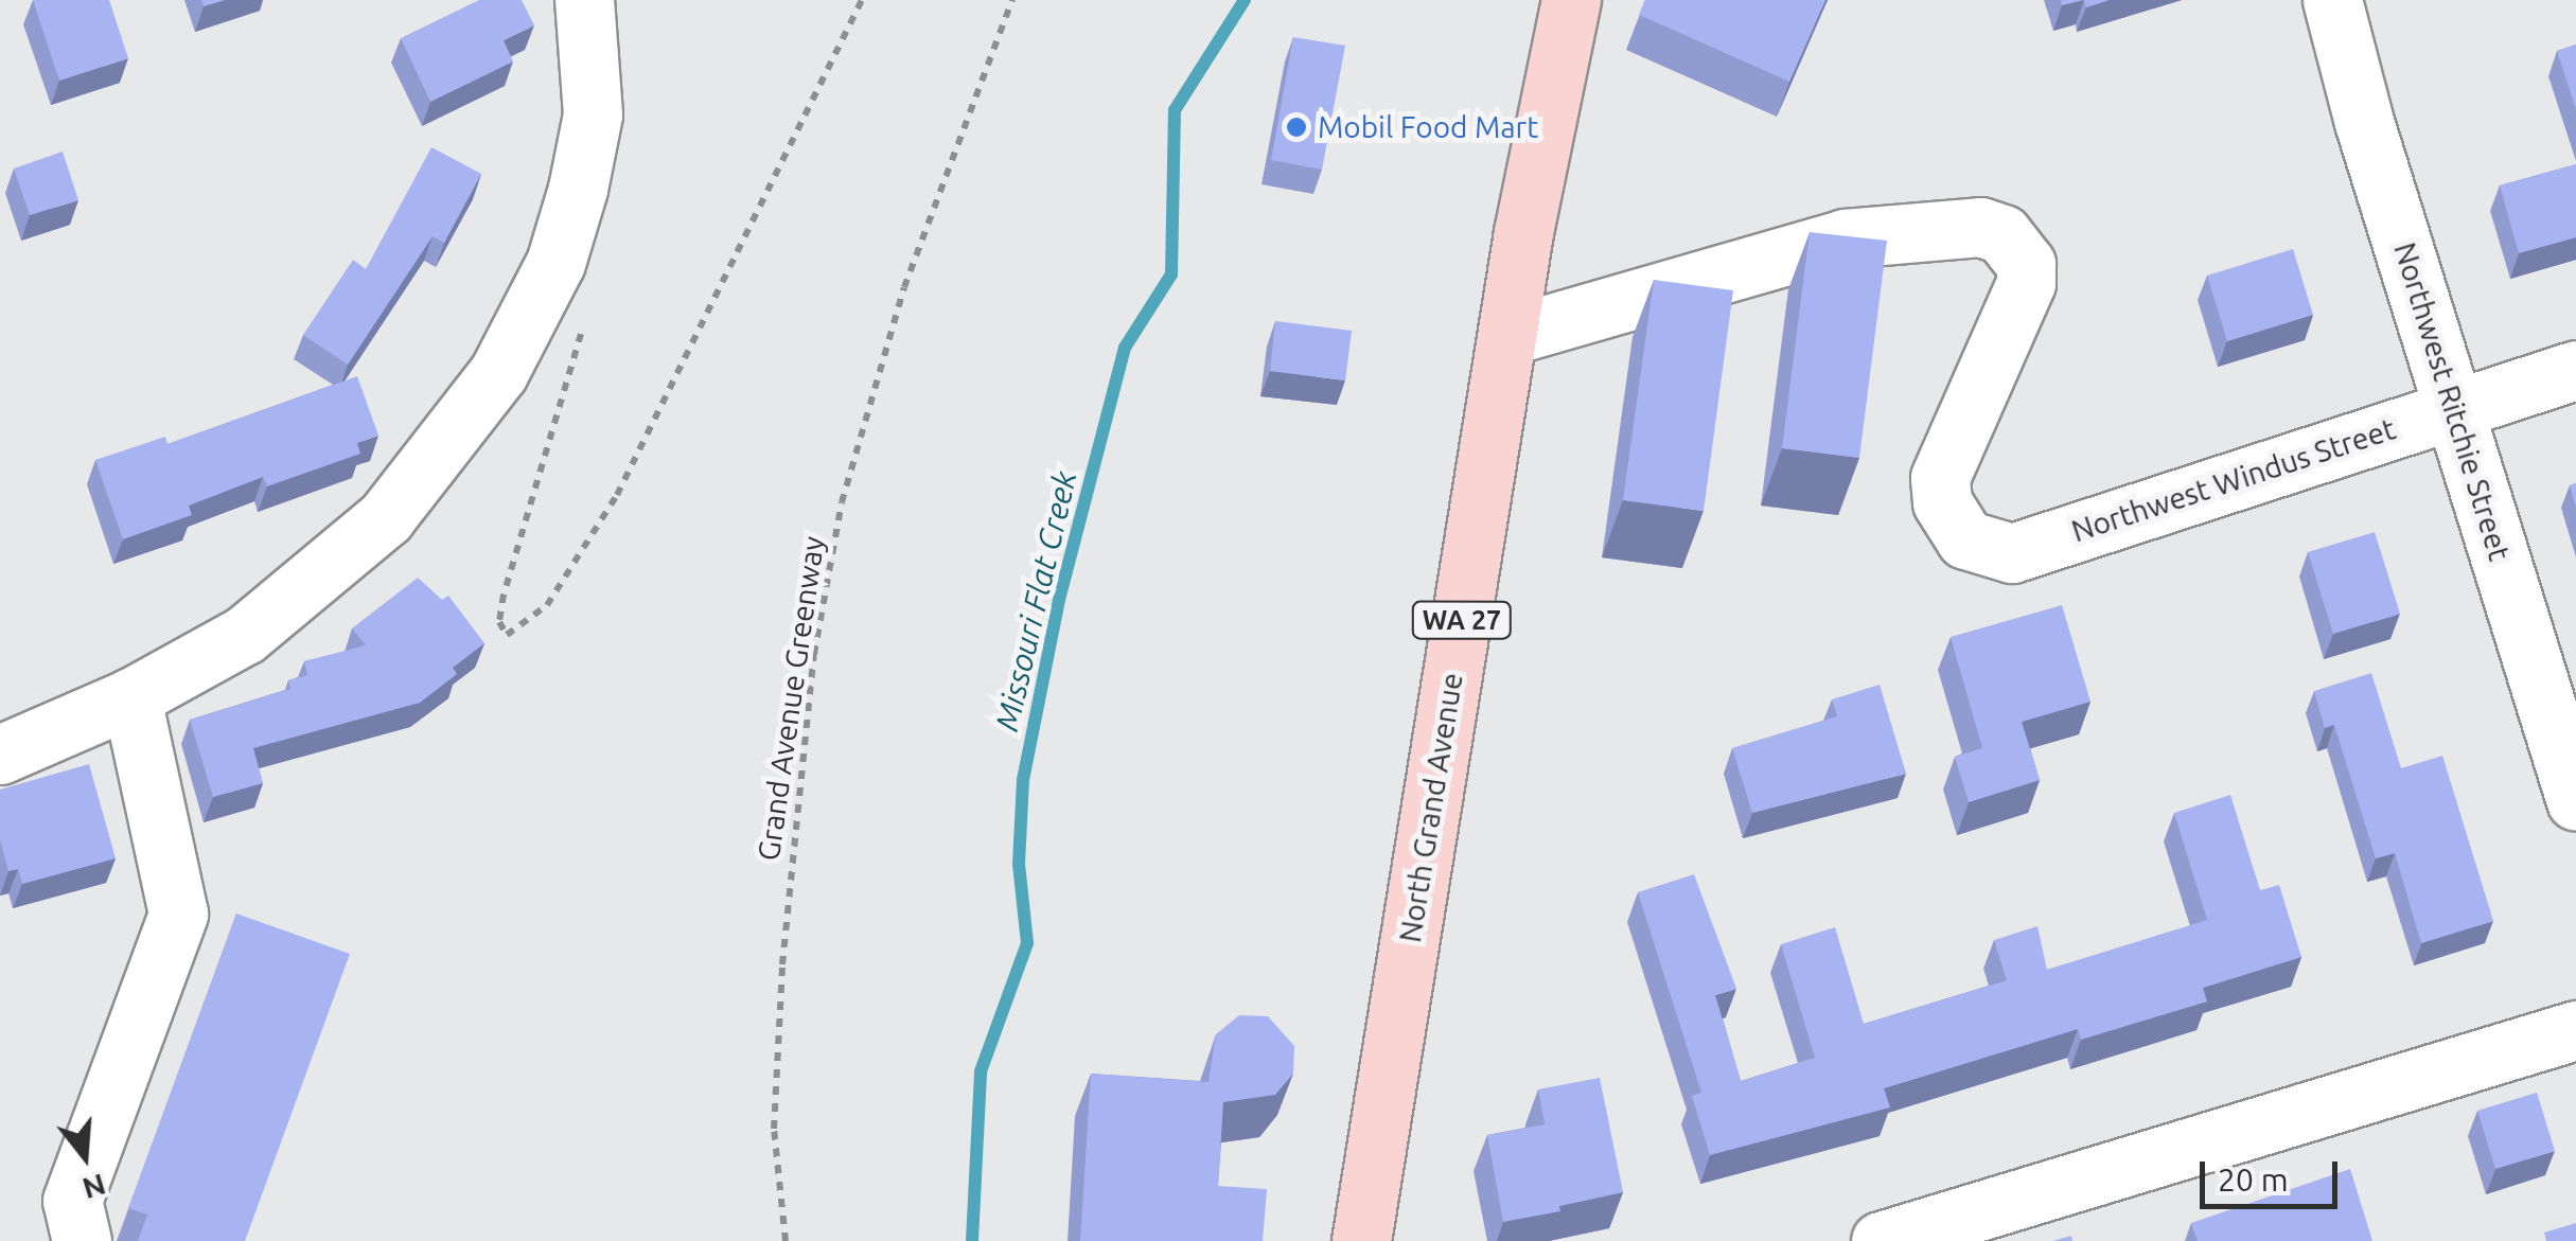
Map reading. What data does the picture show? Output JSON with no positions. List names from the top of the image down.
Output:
{
  "streets": {
    "main road": ["WA 27", "North Grand Avenue"],
    "street": ["Northwest Ritchie Street", "Northwest Windus Street"],
    "path": ["Grand Avenue Greenway"]
  },
  "crossings": [
    ["Northwest Ritchie Street", "Northwest Windus Street"],
    ["Northwest Windus Street", "North Grand Avenue"]
  ],
  "water": ["Missouri Flat Creek"],
  "places": ["Mobil Food Mart"],
  "scale_bar": "20 m",
  "north": "bottom"
}
